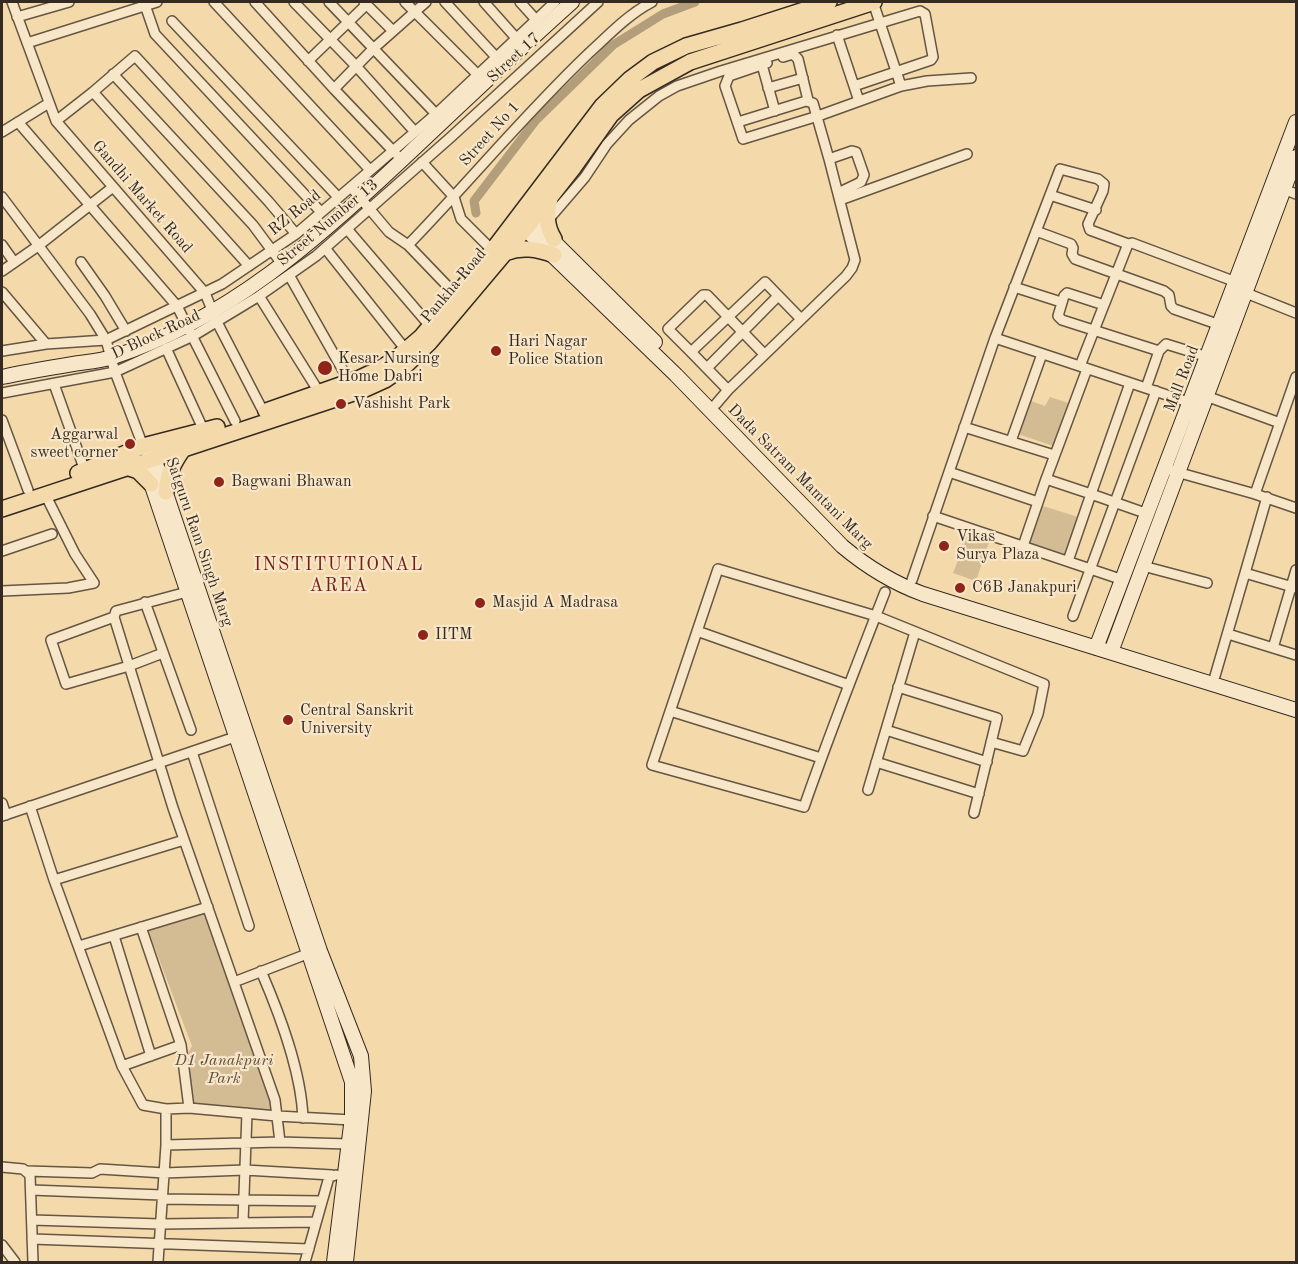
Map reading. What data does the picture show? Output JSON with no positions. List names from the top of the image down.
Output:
{
  "streets": {
    "main road": ["Pankha Road"],
    "street": [
      "Street 17",
      "Street No 1",
      "Gandhi Market Road",
      "RZ Road",
      "Street Number 13",
      "D Block Road",
      "Mall Road",
      "Dada Satram Mamtani Marg",
      "Satguru Ram Singh Marg"
    ]
  },
  "crossings": [
    ["Street 17", "Street Number 13"],
    ["Gandhi Market Road", "RZ Road"],
    ["Gandhi Market Road", "Street Number 13"],
    ["Gandhi Market Road", "Pankha Road"],
    ["Pankha Road", "Dada Satram Mamtani Marg"],
    ["Pankha Road", "Satguru Ram Singh Marg"],
    ["Mall Road", "Dada Satram Mamtani Marg"]
  ],
  "districts": ["INSTITUTIONAL AREA"],
  "parks": ["D1 Janakpuri Park"],
  "places": [
    "Hari Nagar Police Station",
    "Kesar Nursing Home Dabri",
    "Vashisht Park",
    "Aggarwal sweet corner",
    "Bagwani Bhawan",
    "Vikas Surya Plaza",
    "C6B Janakpuri",
    "Masjid A Madrasa",
    "IITM",
    "Central Sanskrit University"
  ]
}
